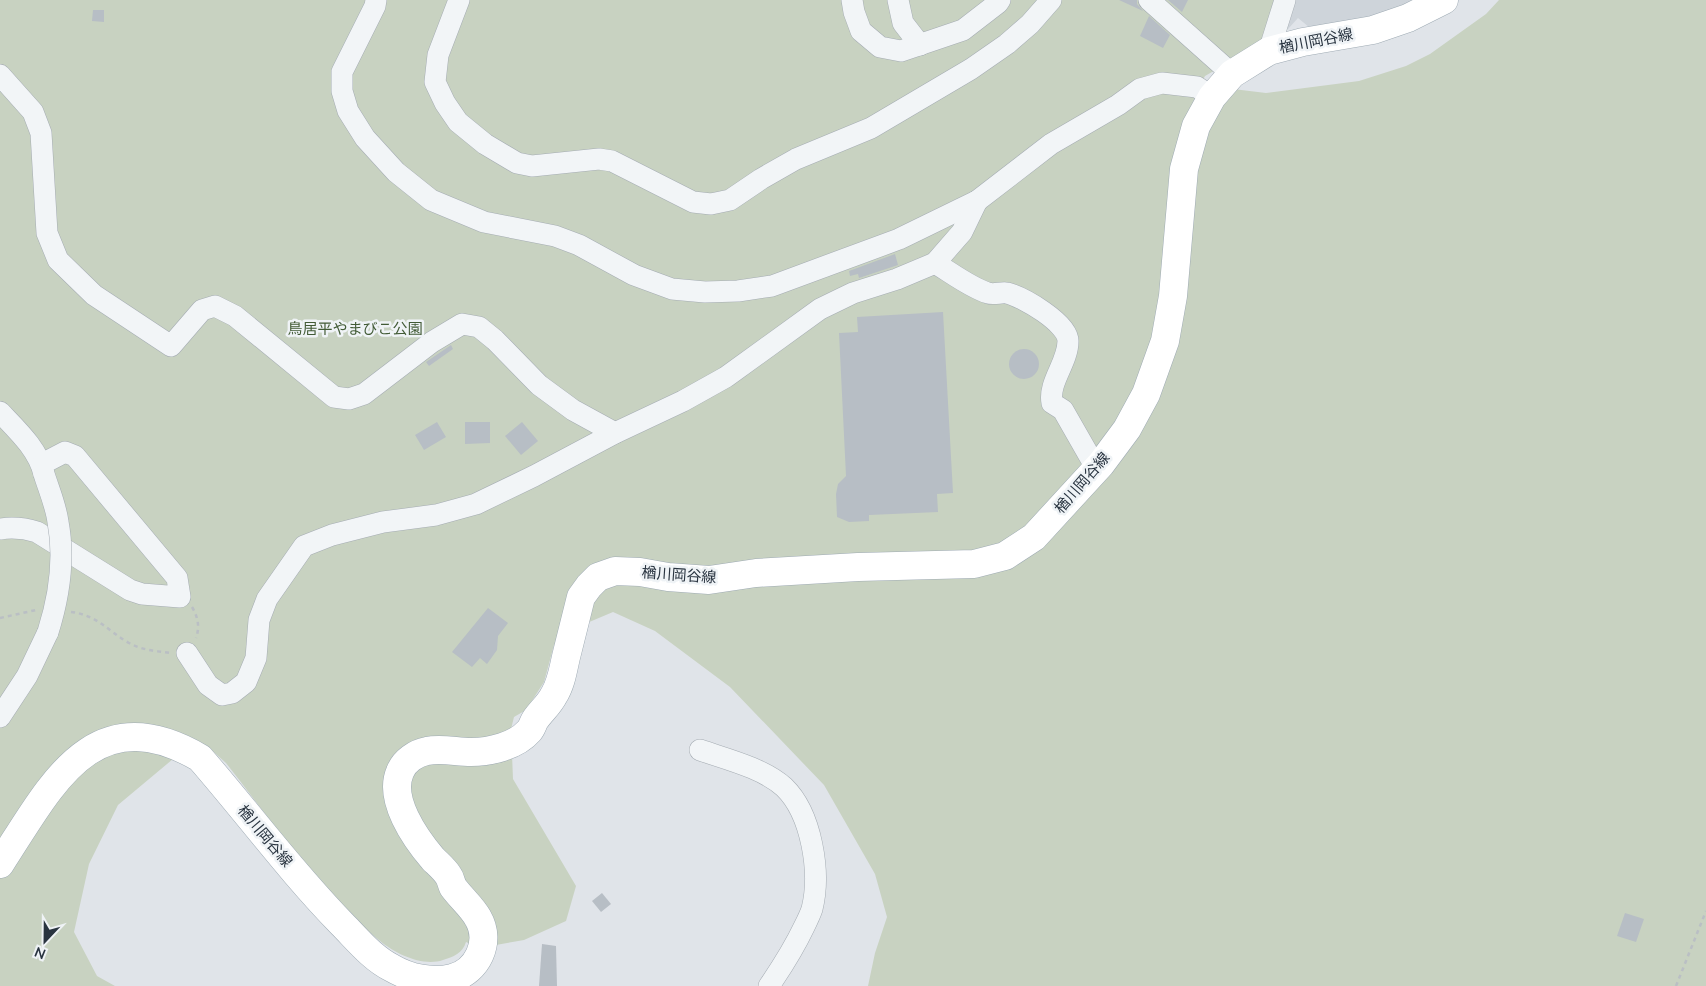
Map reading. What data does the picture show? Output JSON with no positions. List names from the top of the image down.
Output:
{
  "streets": {
    "main road": ["楢川岡谷線"]
  },
  "parks": ["鳥居平やまびこ公園"],
  "north": "bottom"
}
